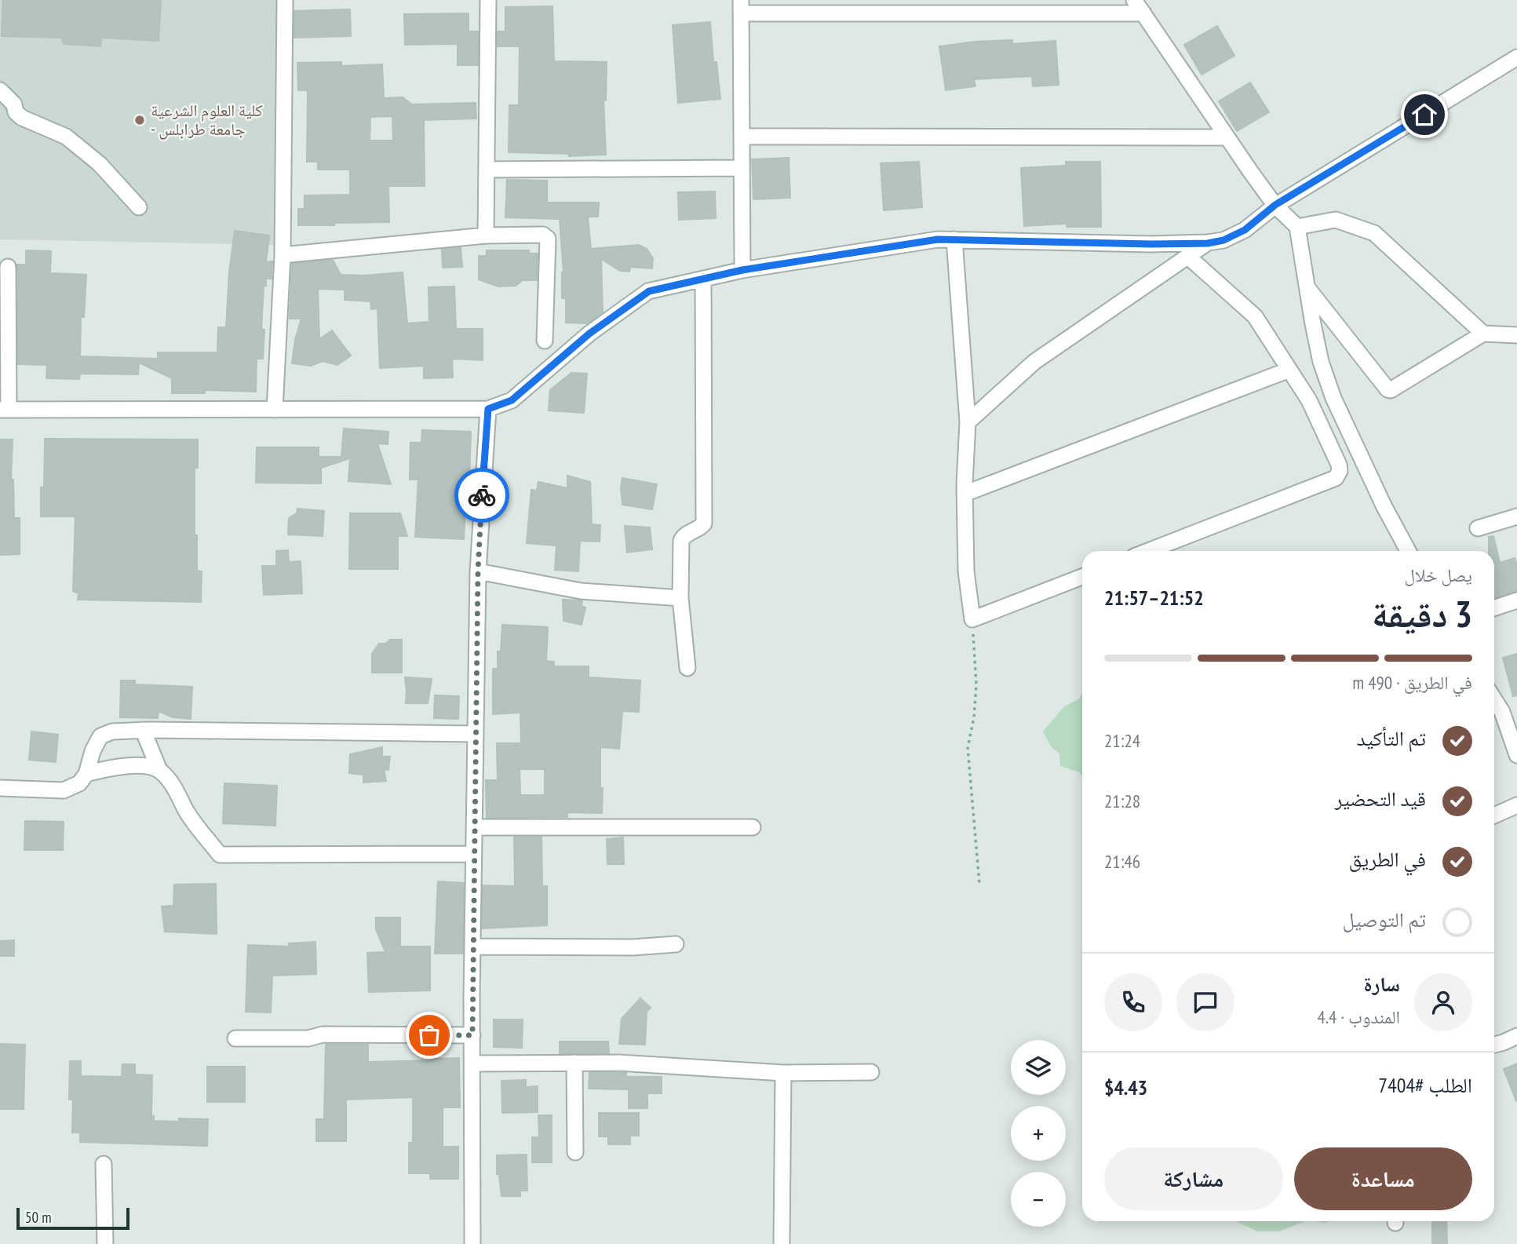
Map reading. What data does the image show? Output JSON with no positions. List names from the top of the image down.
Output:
{
  "places": ["كلية العلوم الشرعية - جامعة طرابلس"],
  "scale_bar": "50 m",
  "page": {
    "heading": ["3 دقيقة", "يصل خلال", "21:52–21:57"],
    "panel": [
      "سارة",
      "المندوب · 4.4",
      "الطلب #7404",
      "$4.43"
    ],
    "bar": "في الطريق · 490 m",
    "list": [
      ["تم التأكيد", "21:24"],
      ["قيد التحضير", "21:28"],
      ["في الطريق", "21:46"],
      "تم التوصيل"
    ],
    "map_buttons": ["+", "−"],
    "buttons": ["مساعدة", "مشاركة"],
    "scale": "50 m"
  }
}
